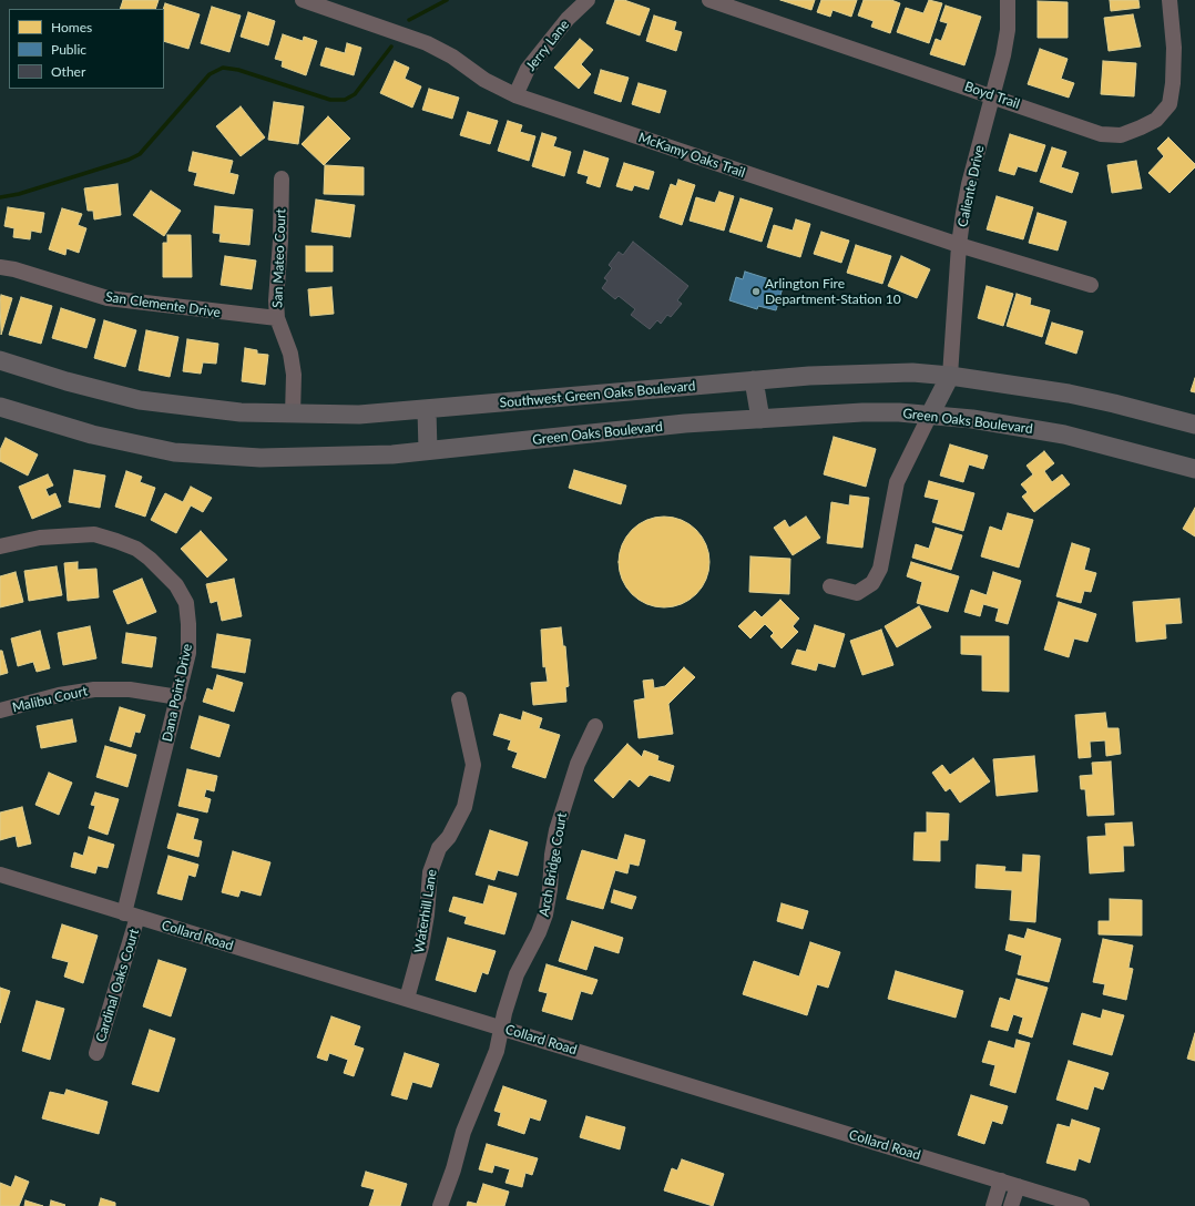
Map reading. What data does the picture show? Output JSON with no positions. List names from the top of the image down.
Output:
{
  "streets": {
    "main road": ["Southwest Green Oaks Boulevard", "Green Oaks Boulevard"],
    "street": [
      "Jerry Lane",
      "Boyd Trail",
      "McKamy Oaks Trail",
      "Caliente Drive",
      "San Mateo Court",
      "San Clemente Drive",
      "Dana Point Drive",
      "Malibu Court",
      "Arch Bridge Court",
      "Waterhill Lane",
      "Collard Road",
      "Cardinal Oaks Court"
    ]
  },
  "crossings": [
    ["Jerry Lane", "McKamy Oaks Trail"],
    ["Boyd Trail", "Caliente Drive"],
    ["McKamy Oaks Trail", "Caliente Drive"],
    ["Caliente Drive", "Southwest Green Oaks Boulevard"],
    ["San Mateo Court", "San Clemente Drive"],
    ["San Mateo Court", "Southwest Green Oaks Boulevard"],
    ["Dana Point Drive", "Malibu Court"],
    ["Dana Point Drive", "Collard Road"],
    ["Dana Point Drive", "Cardinal Oaks Court"],
    ["Arch Bridge Court", "Collard Road"],
    ["Waterhill Lane", "Collard Road"],
    ["Collard Road", "Cardinal Oaks Court"]
  ],
  "places": ["Arlington Fire Department-Station 10"],
  "legend": ["Homes", "Public", "Other"]
}
